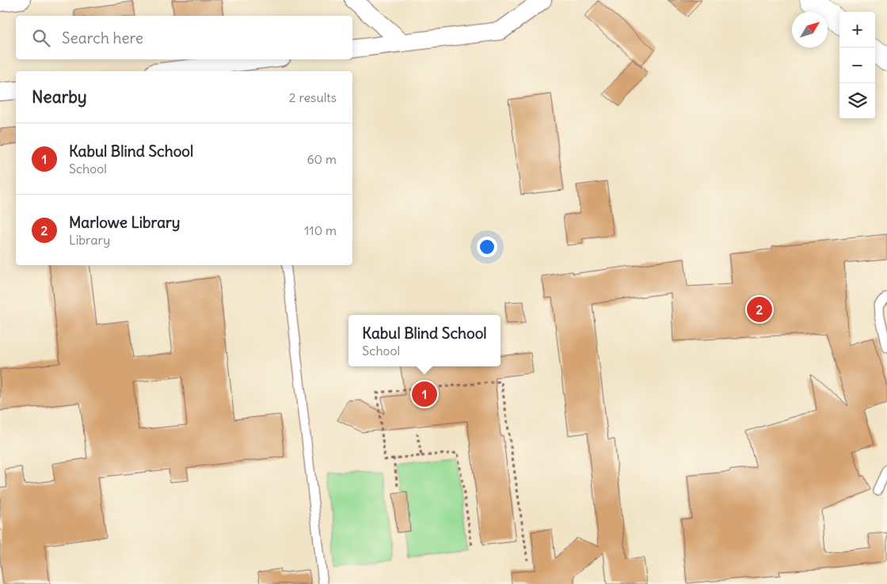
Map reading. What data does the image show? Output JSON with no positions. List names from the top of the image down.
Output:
{
  "north": "top right",
  "page": {
    "map_buttons": ["+", "−"],
    "search": "Search here",
    "heading": ["Nearby", "2 results"],
    "list": [
      {
        "mark": "1",
        "name": "Kabul Blind School",
        "note": "School",
        "value": "60 m"
      },
      {
        "mark": "2",
        "name": "Marlowe Library",
        "note": "Library",
        "value": "110 m"
      }
    ],
    "pins": ["2", "1"],
    "popup": ["Kabul Blind School", "School"]
  }
}
